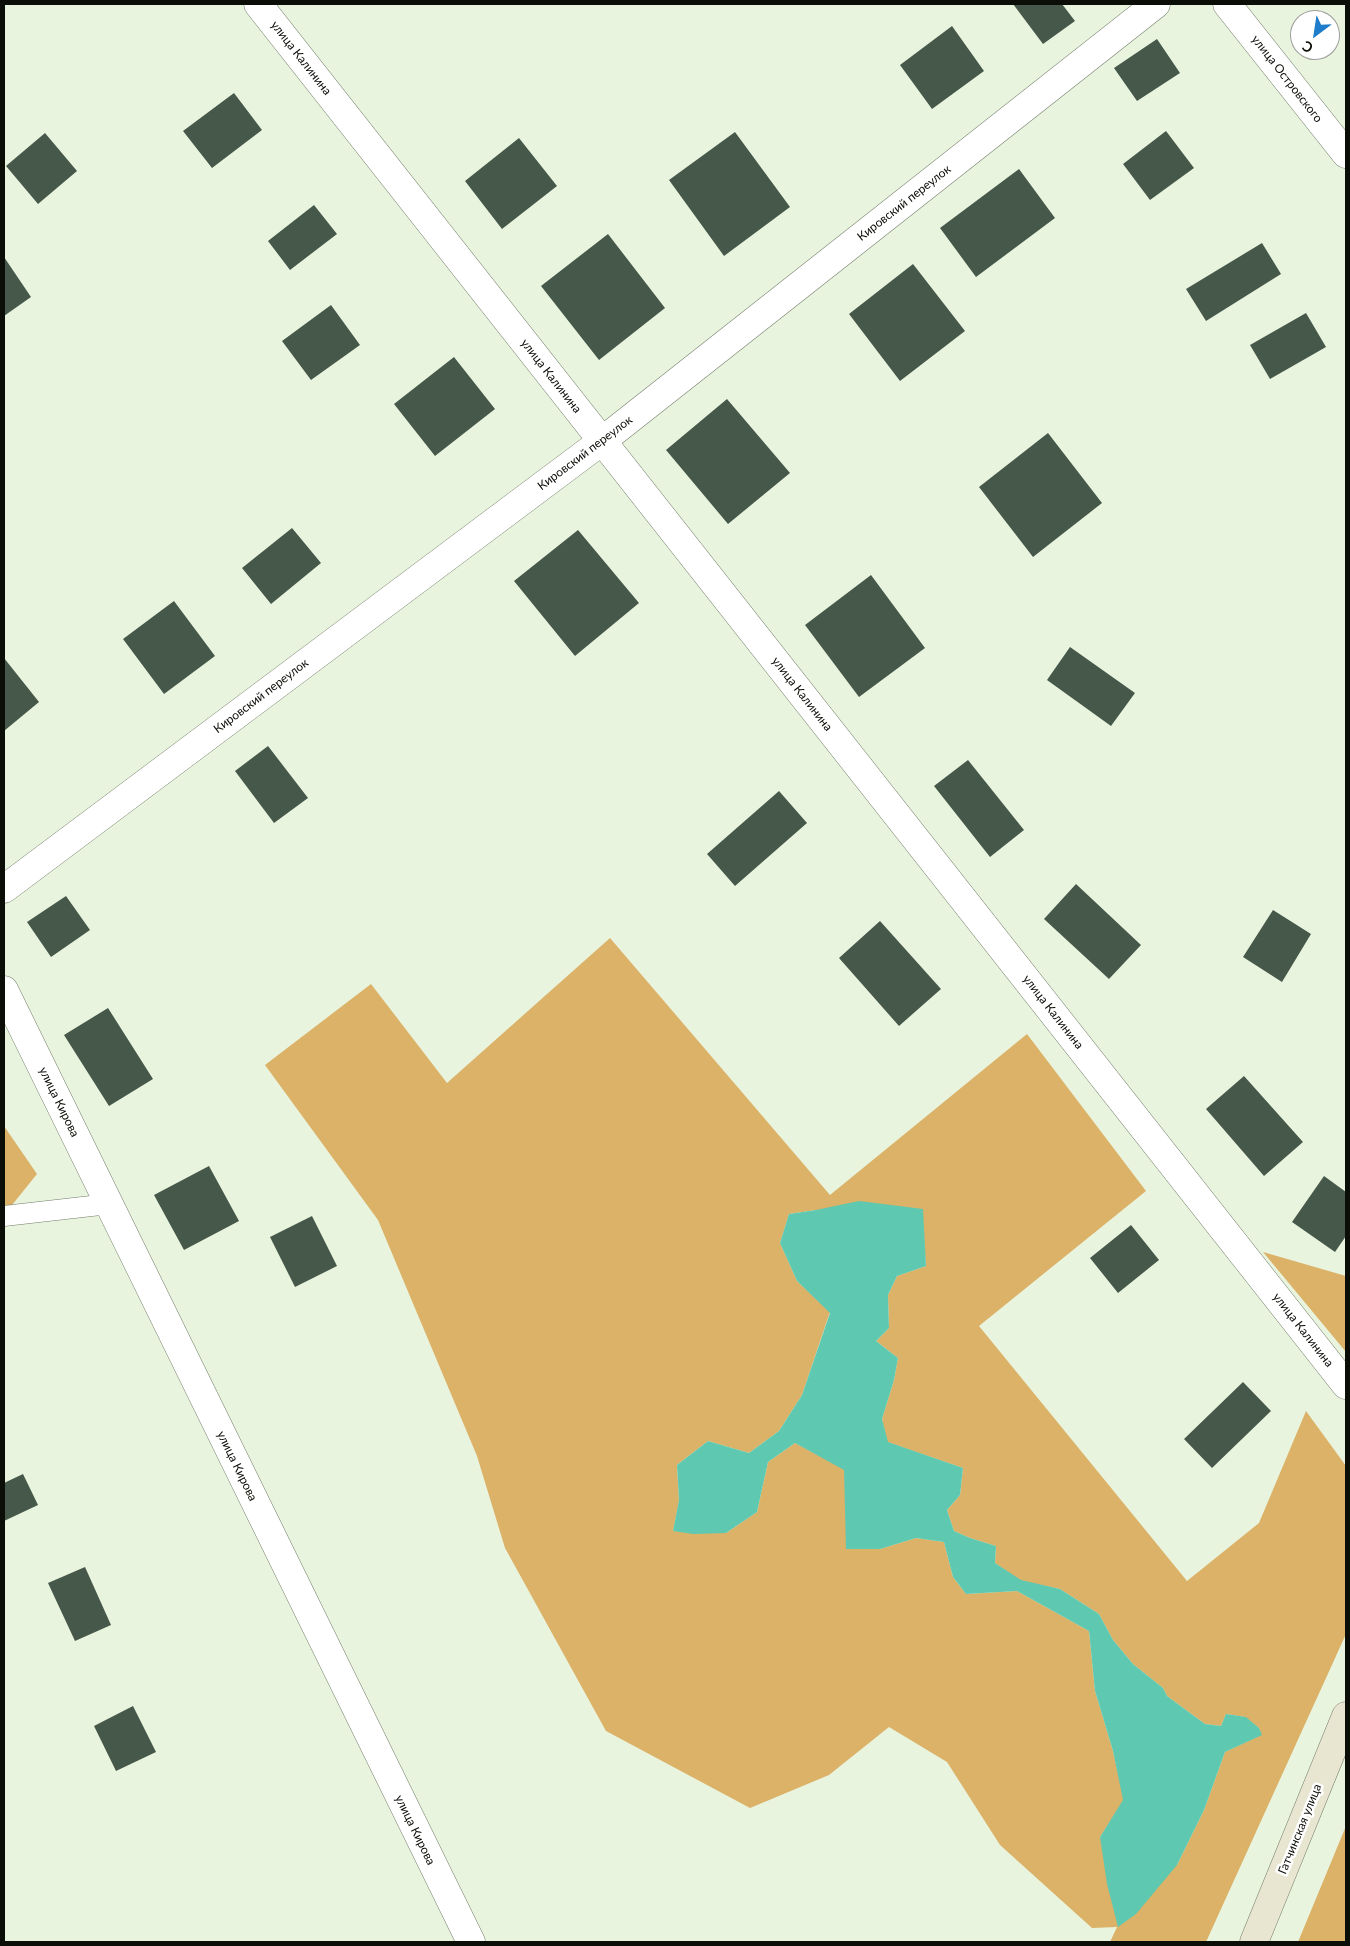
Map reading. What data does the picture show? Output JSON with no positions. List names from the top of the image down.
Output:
{
  "streets": {
    "main road": ["Гатчинская улица"],
    "street": [
      "улица Калинина",
      "улица Островского",
      "Кировский переулок",
      "улица Кирова"
    ]
  },
  "crossings": [
    ["улица Калинина", "Кировский переулок"]
  ],
  "north": "bottom left"
}
